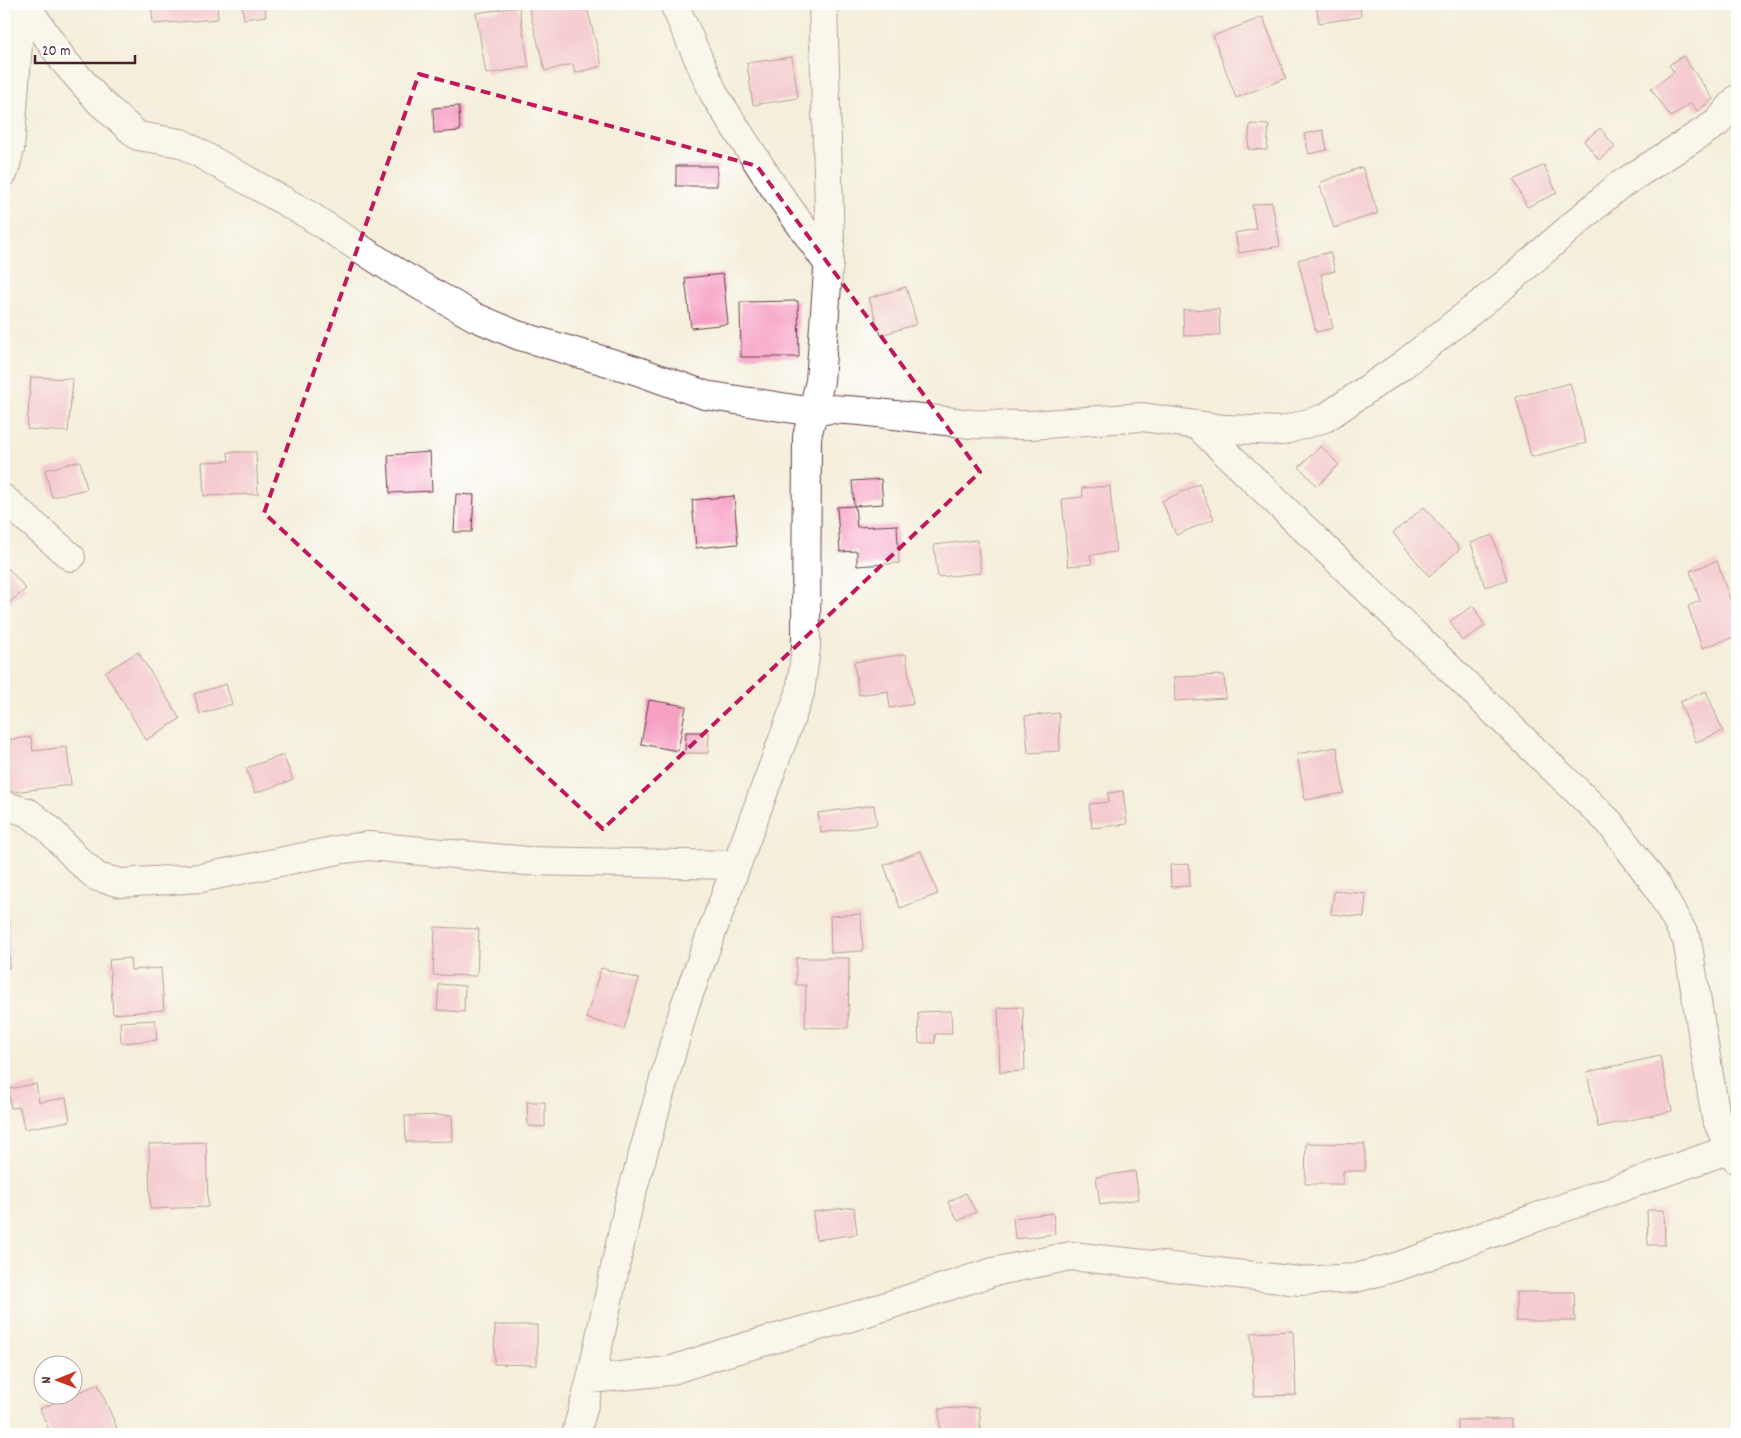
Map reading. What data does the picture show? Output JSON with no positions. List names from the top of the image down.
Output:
{
  "scale_bar": "20 m",
  "north": "left"
}
